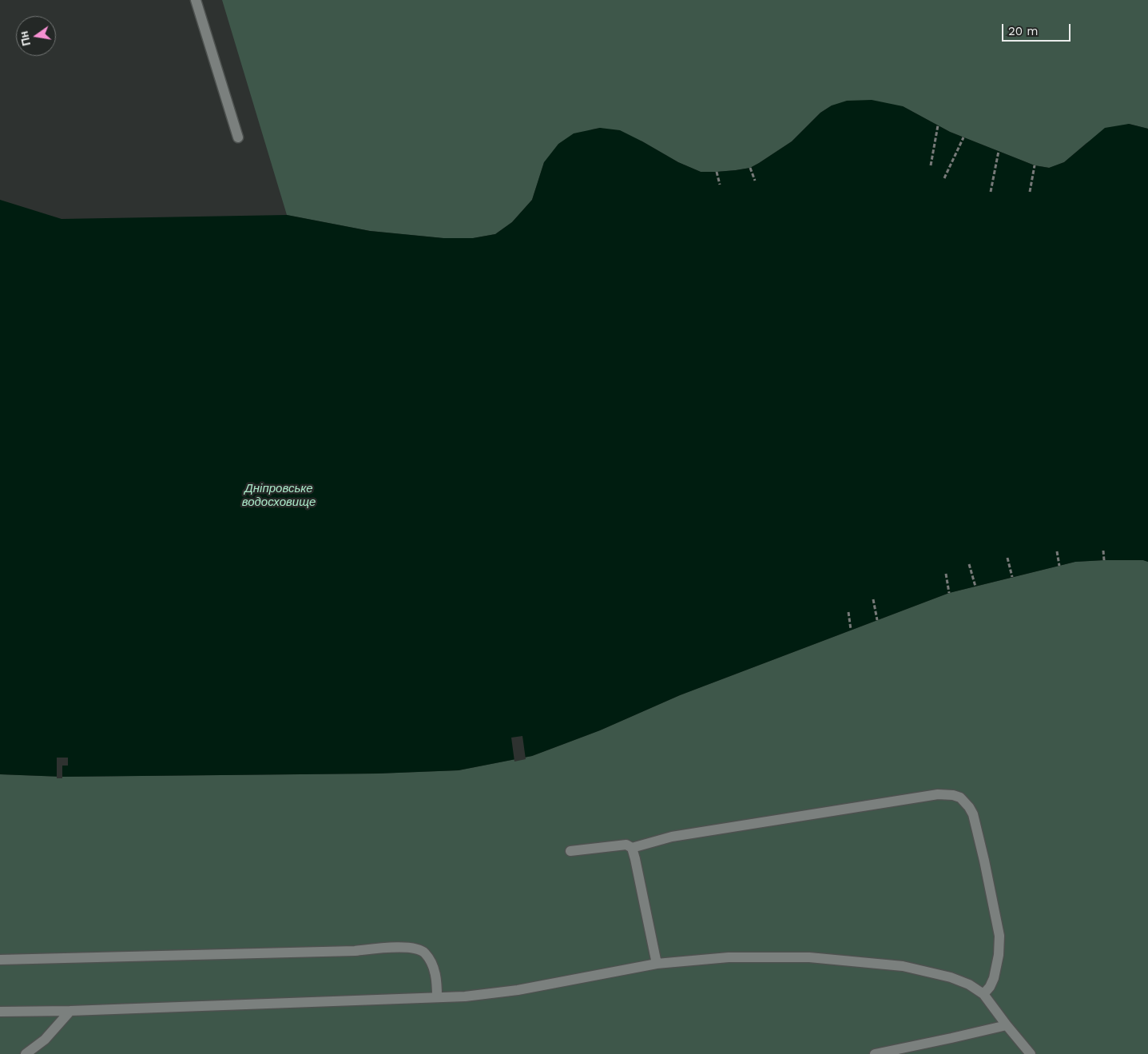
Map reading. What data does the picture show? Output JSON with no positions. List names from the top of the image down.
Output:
{
  "water": ["Дніпровське водосховище"],
  "scale_bar": "20 m",
  "north": "left"
}
